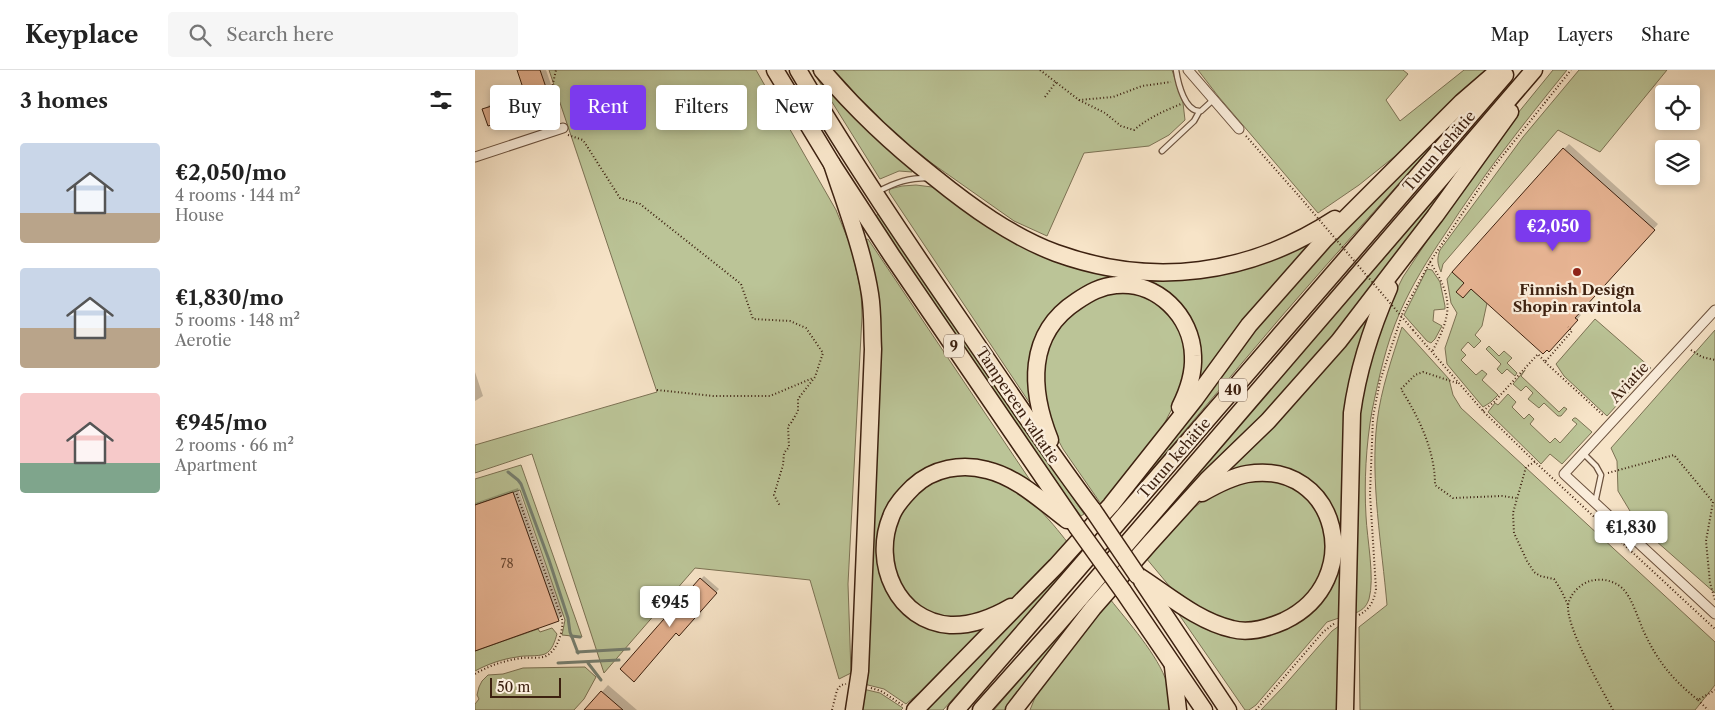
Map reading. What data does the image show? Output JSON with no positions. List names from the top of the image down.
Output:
{
  "streets": {
    "highway": [
      "Turun kehätie",
      "9",
      "40",
      "Tampereen valtatie"
    ],
    "street": ["Aviatie"]
  },
  "places": ["Finnish Design Shopin ravintola"],
  "house_numbers": ["78"],
  "scale_bar": "50 m",
  "page": {
    "header": "Keyplace",
    "search": "Search here",
    "nav": ["Map", "Layers", "Share"],
    "heading": "3 homes",
    "chip": [
      "Buy",
      "Rent",
      "Filters",
      "New"
    ],
    "list": [
      {
        "name": "€2,050/mo",
        "note": "4 rooms · 144 m² · House"
      },
      {
        "name": "€1,830/mo",
        "note": "5 rooms · 148 m² · Aerotie"
      },
      {
        "name": "€945/mo",
        "note": "2 rooms · 66 m² · Apartment"
      }
    ],
    "price": ["€2,050", "€1,830", "€945"],
    "scale": "50 m"
  }
}
